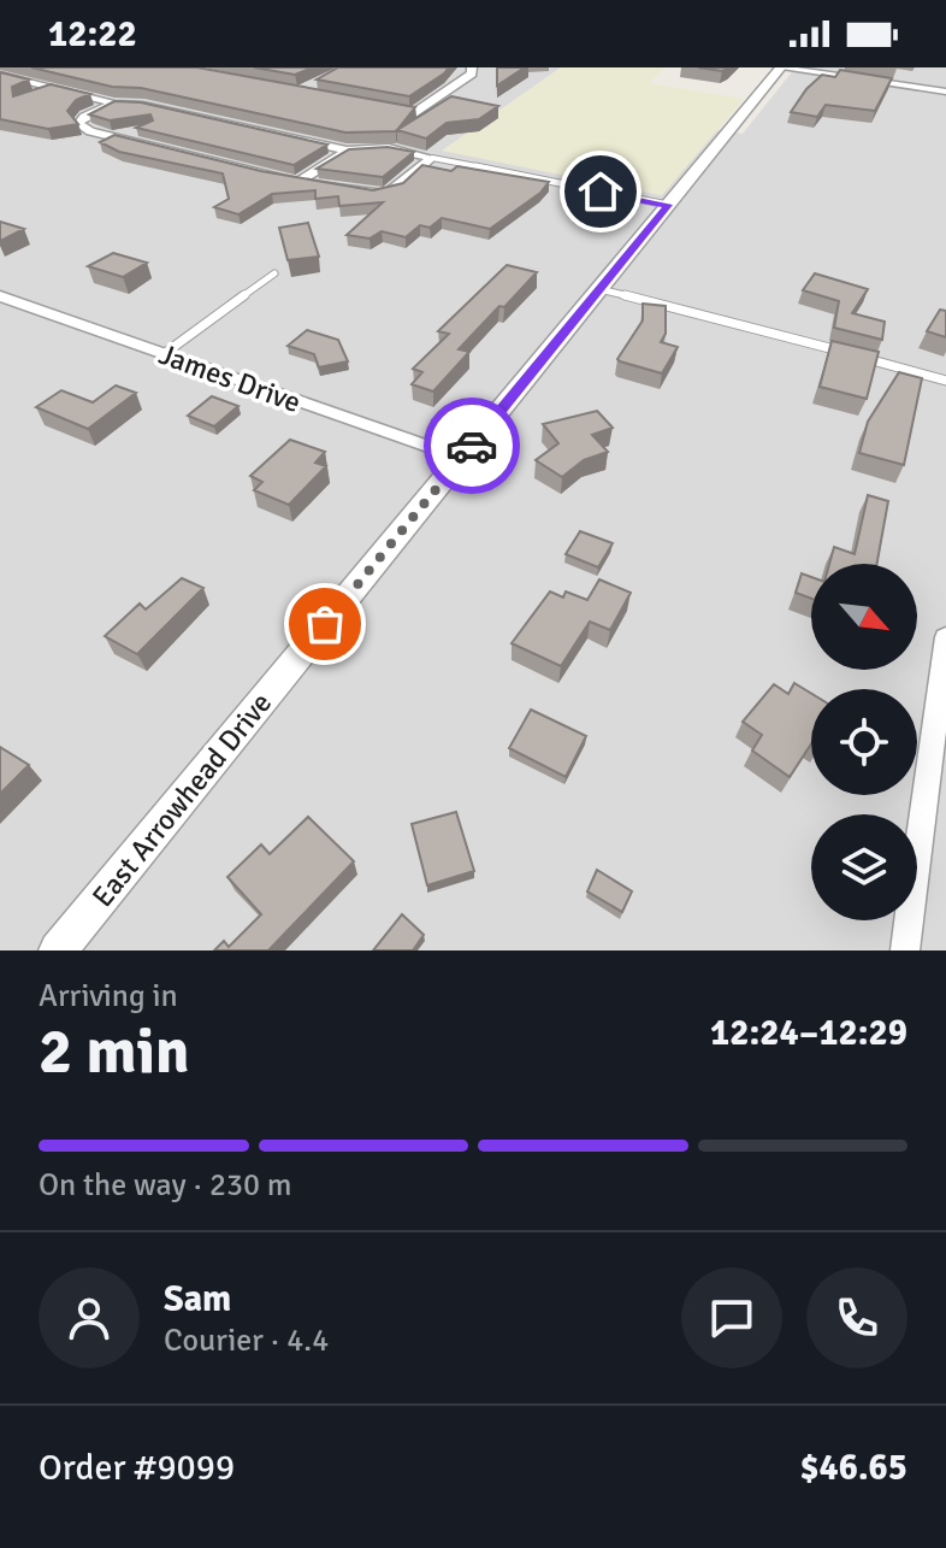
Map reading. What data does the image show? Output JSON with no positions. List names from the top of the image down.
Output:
{
  "streets": {
    "street": ["James Drive", "East Arrowhead Drive"]
  },
  "crossings": [
    ["James Drive", "East Arrowhead Drive"]
  ],
  "north": "bottom right",
  "page": {
    "status": "12:22",
    "heading": ["2 min", "Arriving in", "12:24–12:29"],
    "panel": [
      "Sam",
      "Courier · 4.4",
      "Order #9099",
      "$46.65"
    ],
    "bar": "On the way · 230 m"
  }
}
